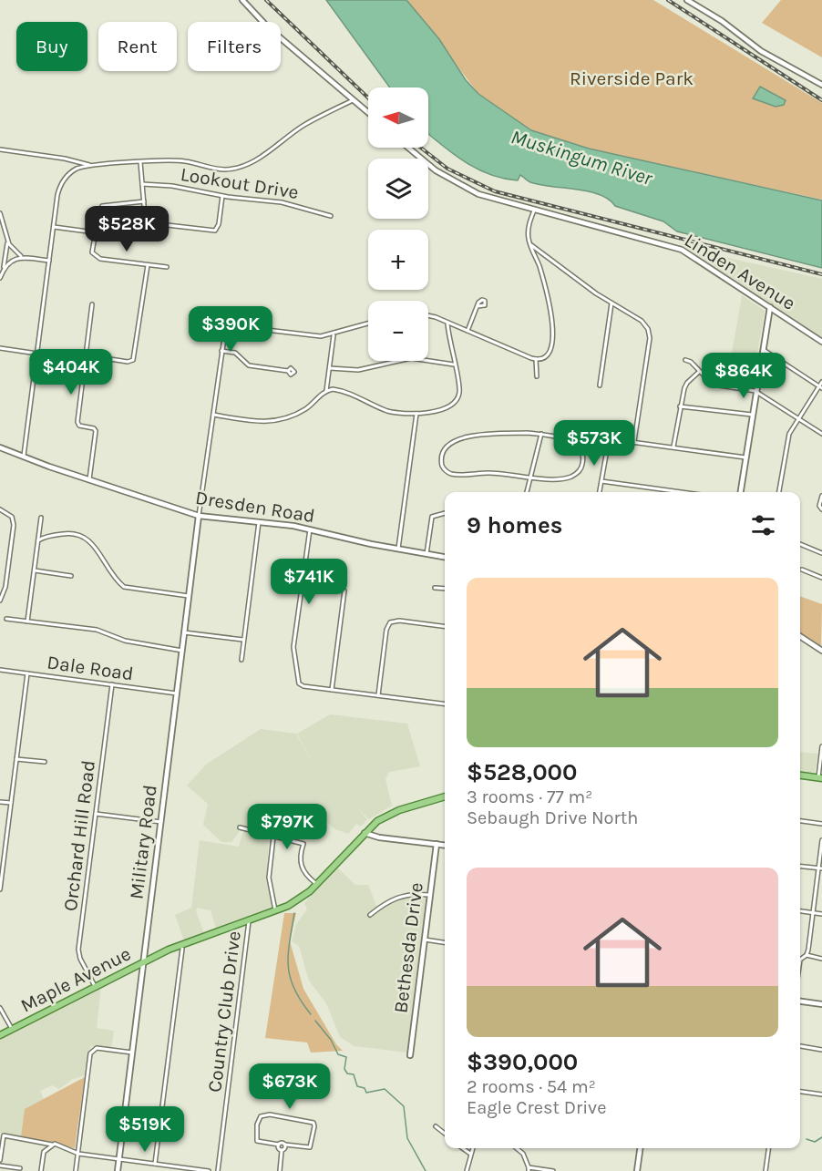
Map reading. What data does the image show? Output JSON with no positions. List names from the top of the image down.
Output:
{
  "streets": {
    "main road": ["Maple Avenue"],
    "street": [
      "Lookout Drive",
      "Linden Avenue",
      "Dresden Road",
      "Dale Road",
      "Orchard Hill Road",
      "Military Road",
      "Bethesda Drive",
      "Country Club Drive"
    ]
  },
  "crossings": [
    ["Dresden Road", "Military Road"],
    ["Dale Road", "Orchard Hill Road"],
    ["Dale Road", "Military Road"],
    ["Orchard Hill Road", "Maple Avenue"],
    ["Military Road", "Maple Avenue"],
    ["Maple Avenue", "Country Club Drive"]
  ],
  "water": ["Muskingum River"],
  "parks": ["Riverside Park"],
  "north": "left",
  "page": {
    "chip": ["Buy", "Rent", "Filters"],
    "map_buttons": ["+", "−"],
    "price": [
      "$528K",
      "$390K",
      "$404K",
      "$864K",
      "$573K",
      "$741K",
      "$797K",
      "$673K",
      "$519K"
    ],
    "heading": "9 homes",
    "list": [
      {
        "name": "$528,000",
        "note": "3 rooms · 77 m² · Sebaugh Drive North"
      },
      {
        "name": "$390,000",
        "note": "2 rooms · 54 m² · Eagle Crest Drive"
      }
    ]
  }
}
